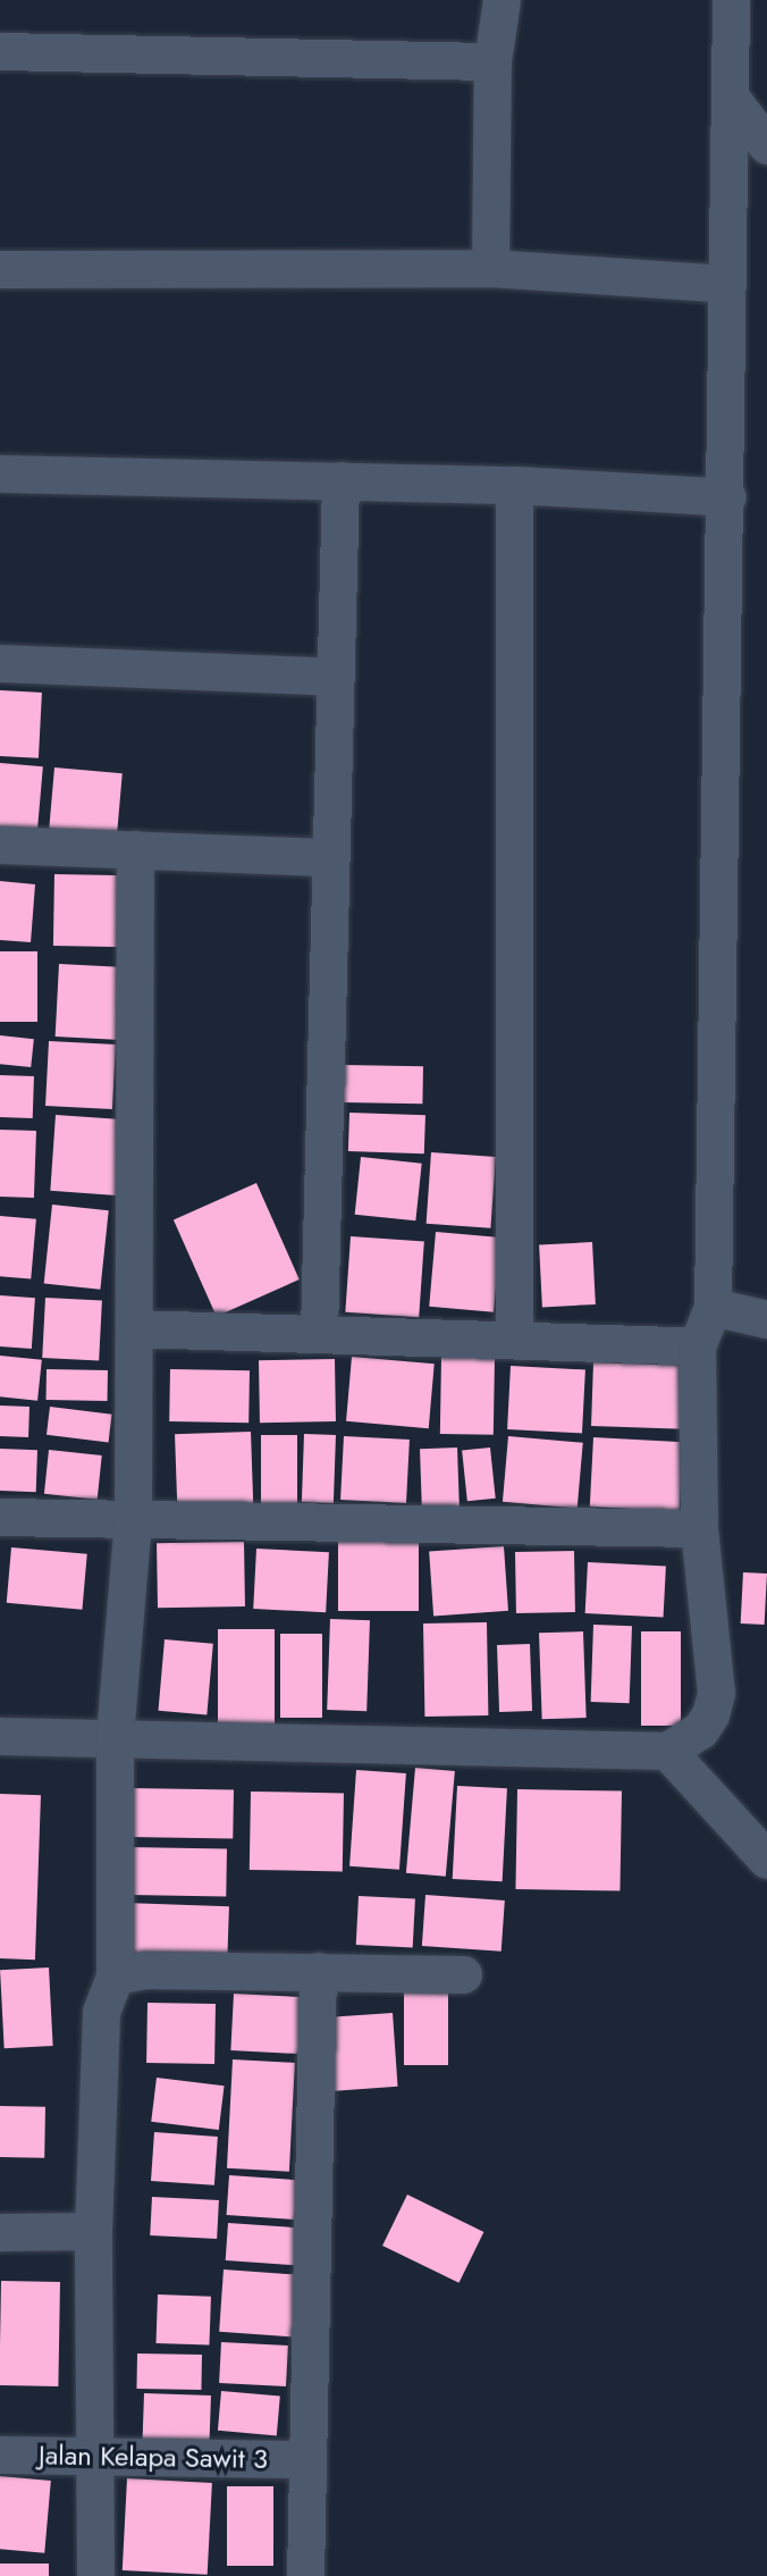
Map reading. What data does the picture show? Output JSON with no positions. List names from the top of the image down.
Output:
{
  "streets": {
    "street": ["Jalan Kelapa Sawit 3"]
  }
}
